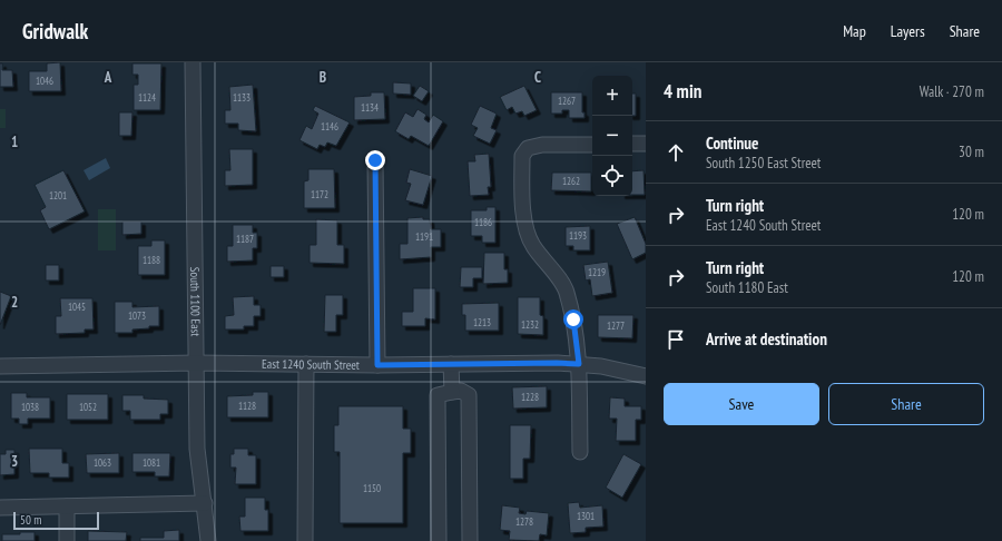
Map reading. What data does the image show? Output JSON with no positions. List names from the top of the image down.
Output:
{
  "streets": {
    "street": ["South 1100 East", "East 1240 South Street"]
  },
  "crossings": [
    ["South 1100 East", "East 1240 South Street"]
  ],
  "house_numbers": [
    "1046",
    "1124",
    "1133",
    "1267",
    "1134",
    "1146",
    "1262",
    "1172",
    "1201",
    "1186",
    "1193",
    "1191",
    "1187",
    "1188",
    "1219",
    "1045",
    "1073",
    "1213",
    "1232",
    "1277",
    "1228",
    "1128",
    "1038",
    "1052",
    "1063",
    "1081",
    "1150",
    "1301",
    "1278"
  ],
  "scale_bar": "50 m",
  "page": {
    "header": "Gridwalk",
    "nav": ["Map", "Layers", "Share"],
    "heading": ["4 min", "Walk · 270 m"],
    "map_buttons": ["+", "−"],
    "list": [
      ["Continue", "South 1250 East Street", "30 m"],
      ["Turn right", "East 1240 South Street", "120 m"],
      ["Turn right", "South 1180 East", "120 m"],
      "Arrive at destination"
    ],
    "buttons": ["Save", "Share"],
    "scale": "50 m"
  },
  "grid": {
    "columns": ["A", "B", "C"],
    "rows": ["1", "2", "3"]
  }
}
